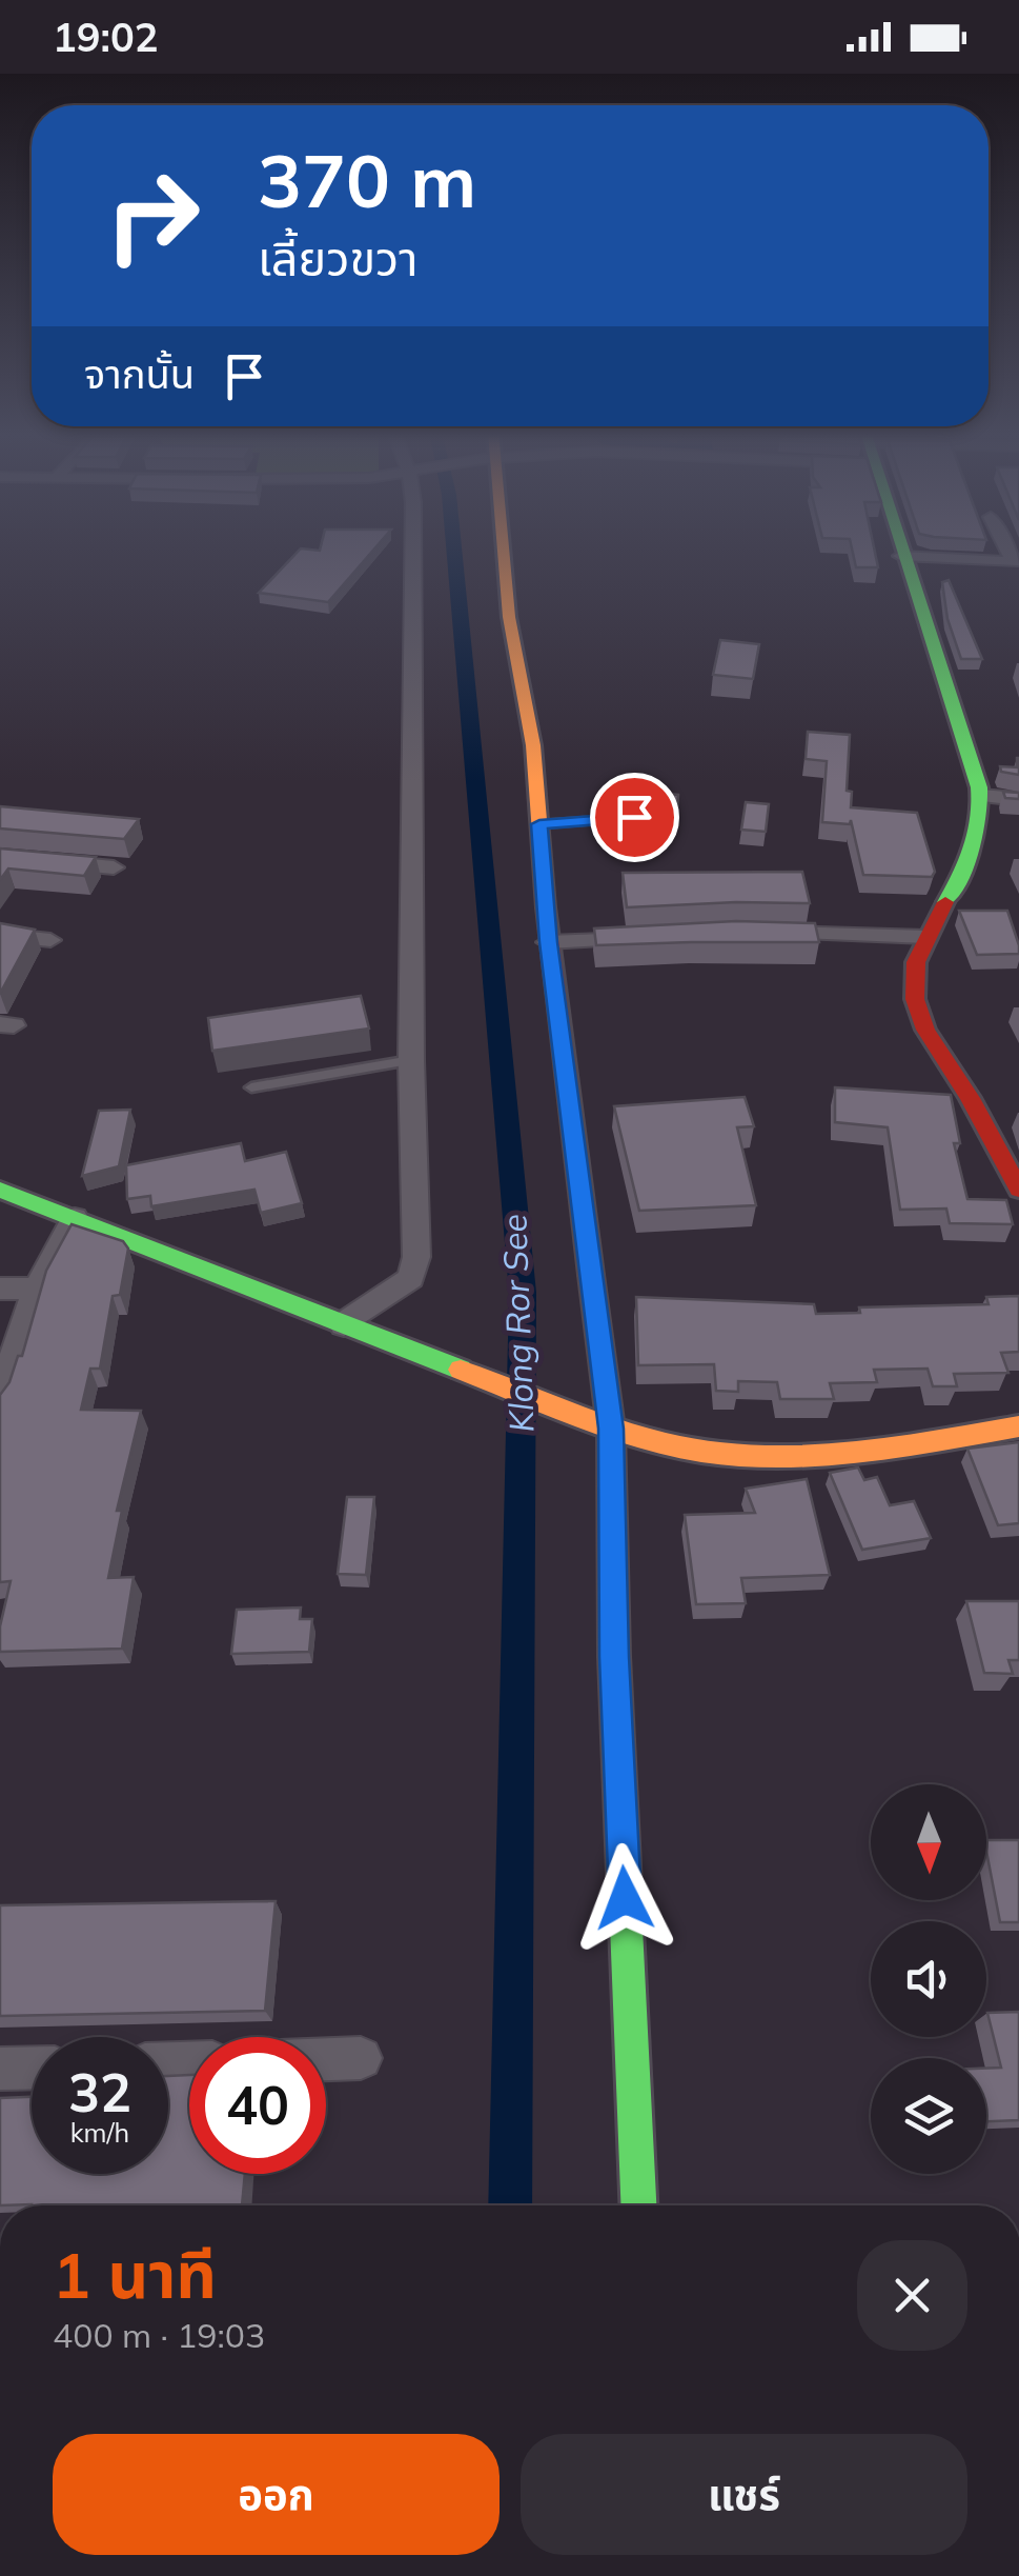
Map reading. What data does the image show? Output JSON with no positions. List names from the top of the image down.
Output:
{
  "water": ["Klong Ror See"],
  "north": "bottom",
  "page": {
    "status": "19:02",
    "turn": ["370 m", "เลี้ยวขวา"],
    "then": "จากนั้น",
    "speed": "32 km/h",
    "limit": "40",
    "heading": ["1 นาที", "400 m · 19:03"],
    "buttons": ["ออก", "แชร์"]
  }
}
